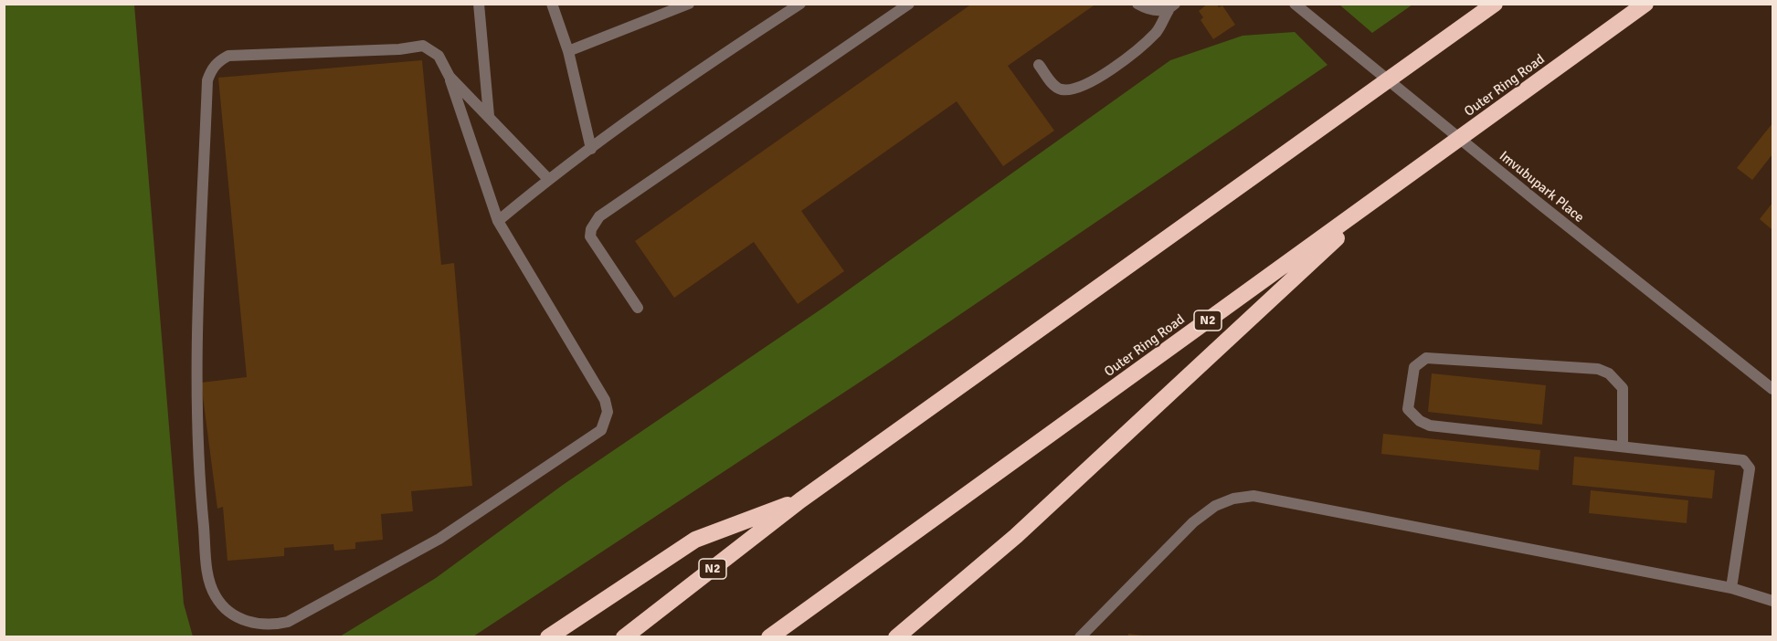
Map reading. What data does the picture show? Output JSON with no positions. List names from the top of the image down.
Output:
{
  "streets": {
    "highway": ["Outer Ring Road", "N2"],
    "lane": ["Imvubupark Place"]
  }
}
